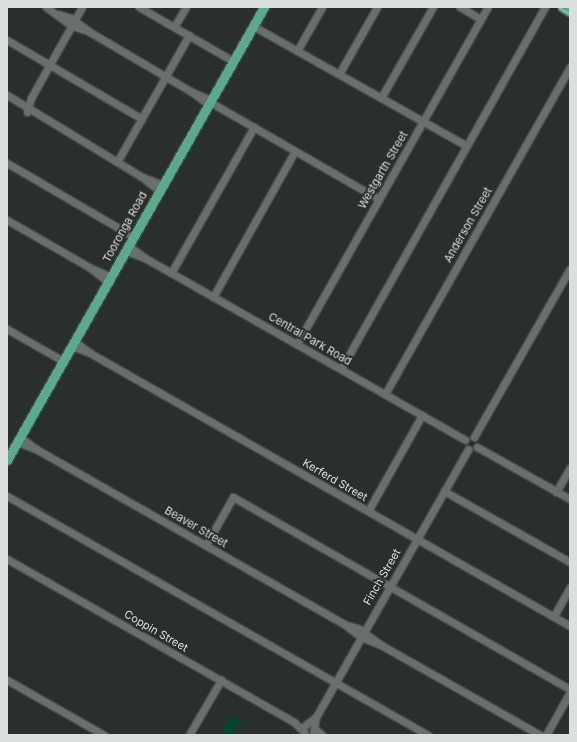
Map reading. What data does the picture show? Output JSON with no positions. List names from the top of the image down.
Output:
{
  "streets": {
    "main road": ["Tooronga Road"],
    "street": [
      "Westgarth Street",
      "Anderson Street",
      "Central Park Road",
      "Kerferd Street",
      "Beaver Street",
      "Finch Street",
      "Coppin Street"
    ]
  },
  "crossings": [
    ["Westgarth Street", "Central Park Road"],
    ["Anderson Street", "Central Park Road"],
    ["Tooronga Road", "Central Park Road"],
    ["Tooronga Road", "Kerferd Street"],
    ["Tooronga Road", "Beaver Street"],
    ["Central Park Road", "Finch Street"],
    ["Kerferd Street", "Finch Street"],
    ["Beaver Street", "Finch Street"],
    ["Finch Street", "Coppin Street"]
  ]
}
